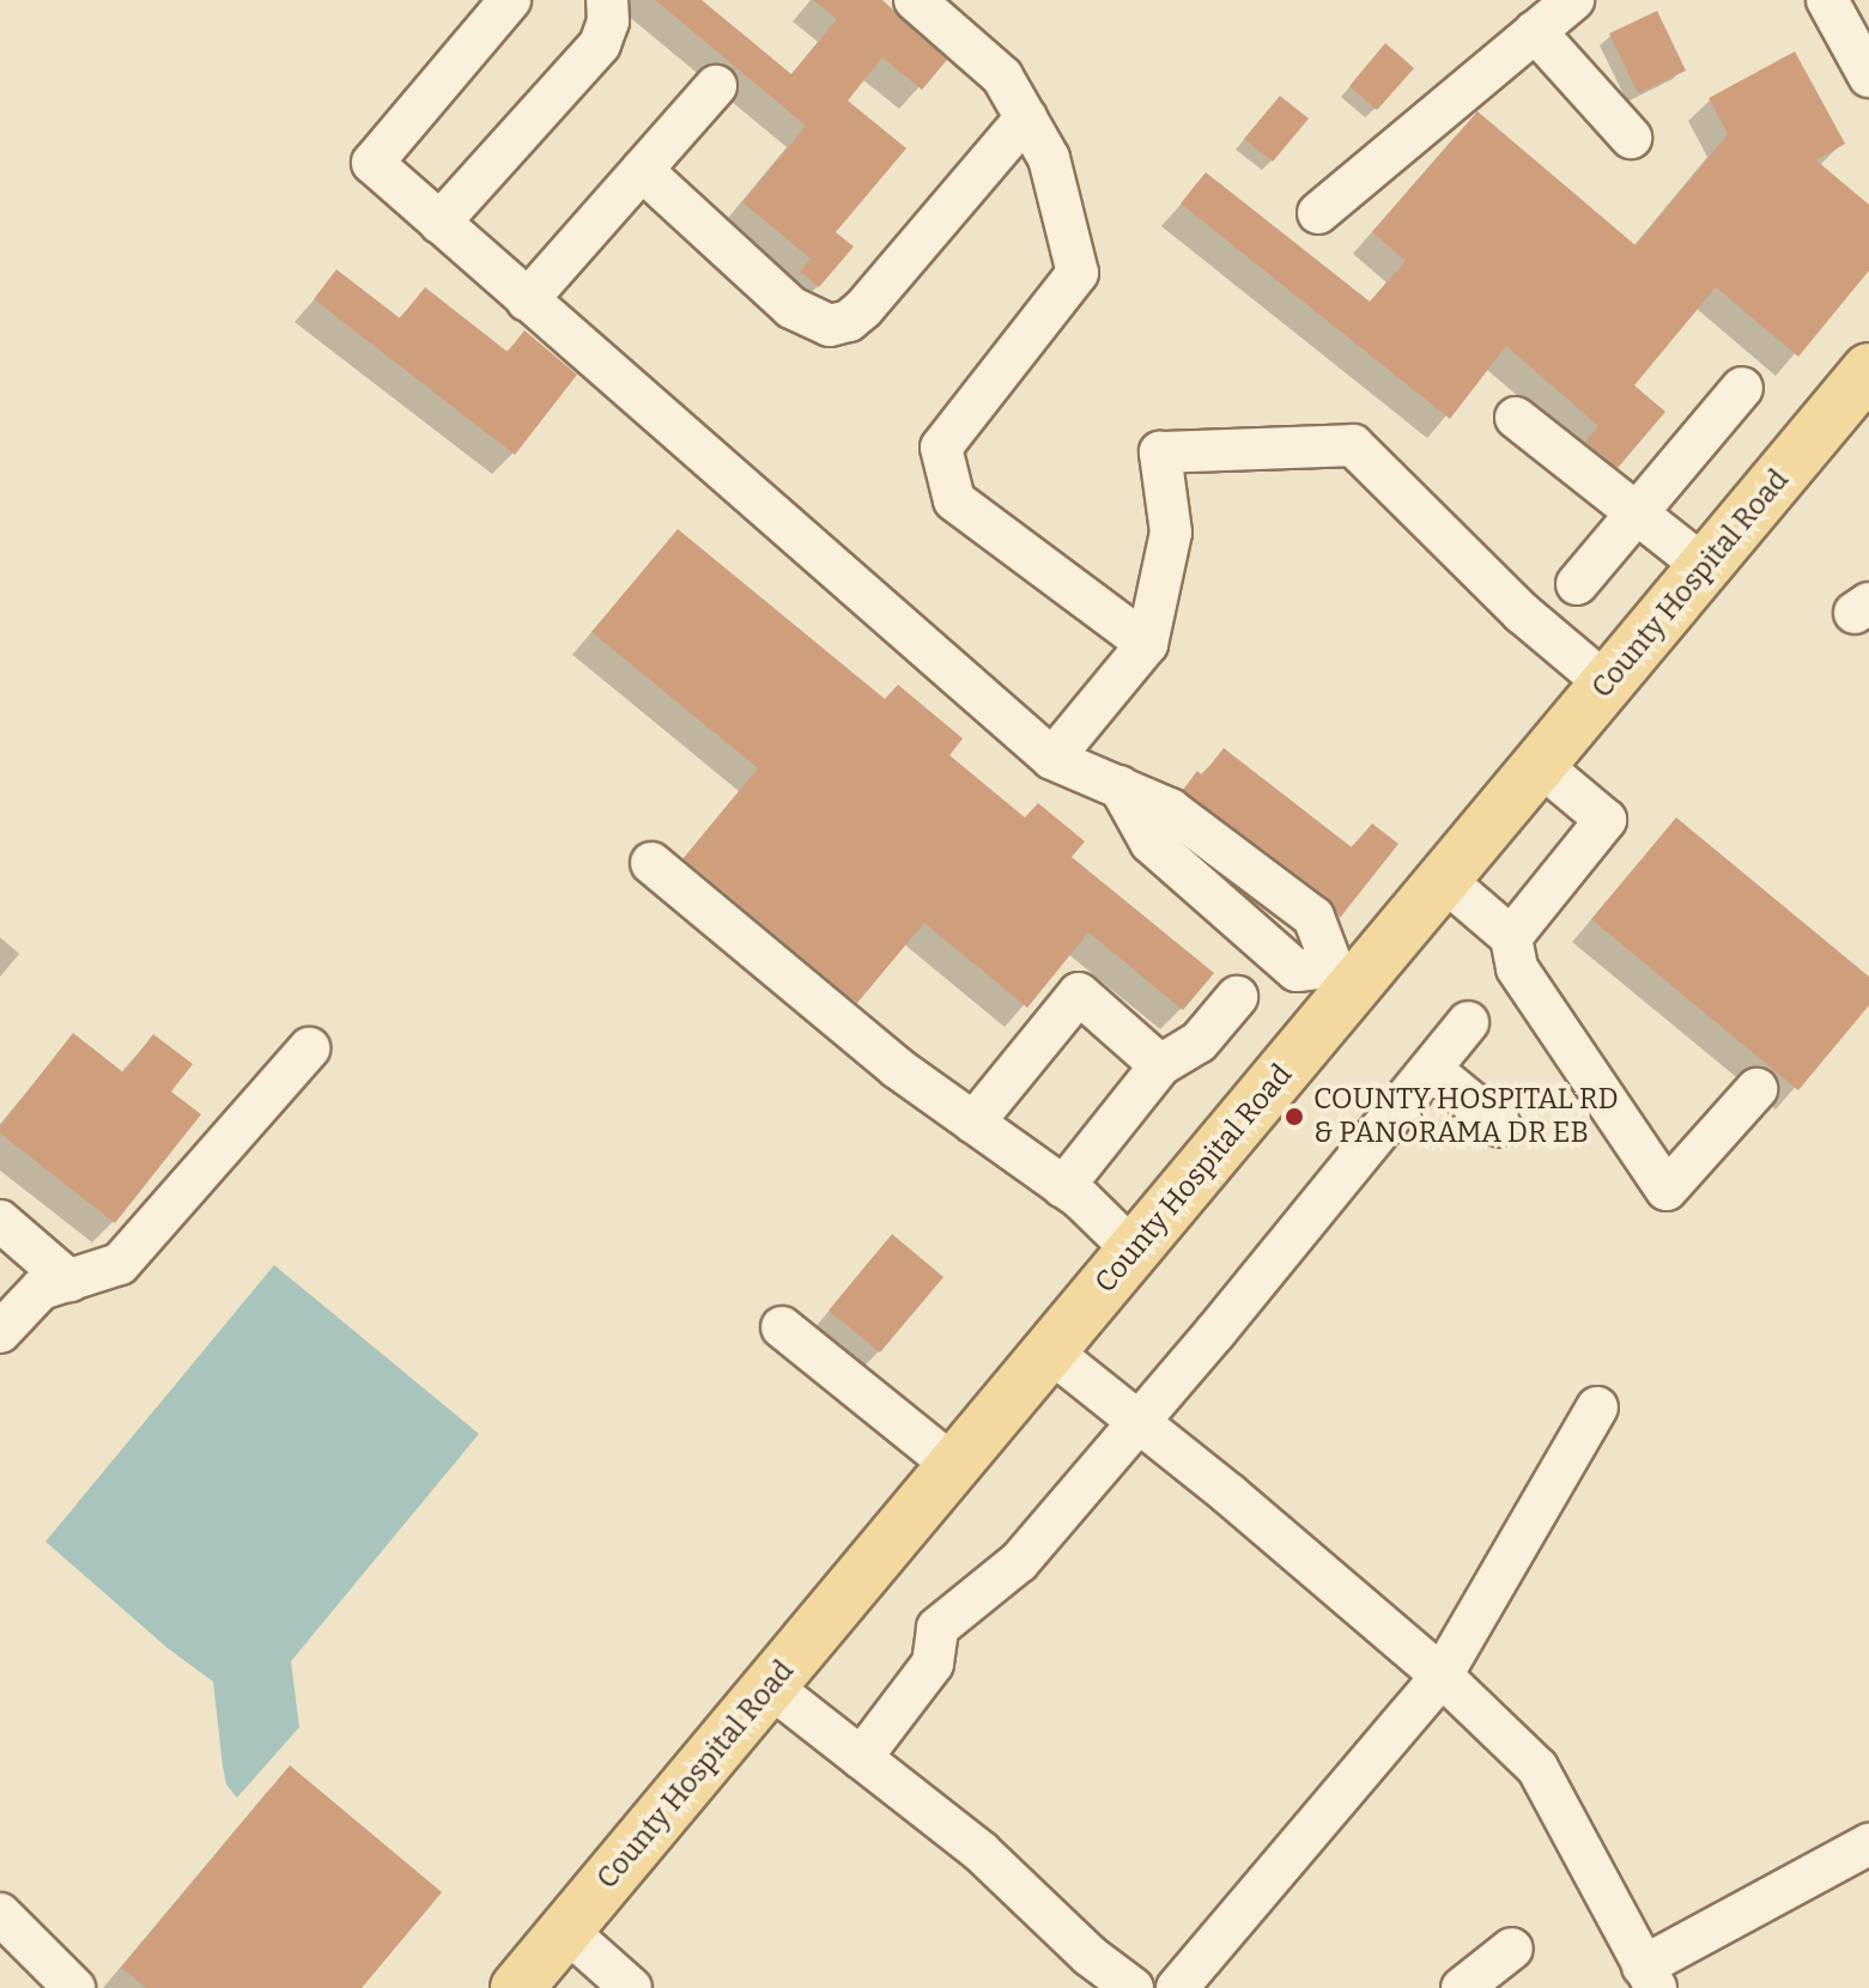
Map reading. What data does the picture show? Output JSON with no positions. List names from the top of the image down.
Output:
{
  "streets": {
    "main road": ["County Hospital Road"]
  },
  "places": ["COUNTY HOSPITAL RD & PANORAMA DR EB"]
}
